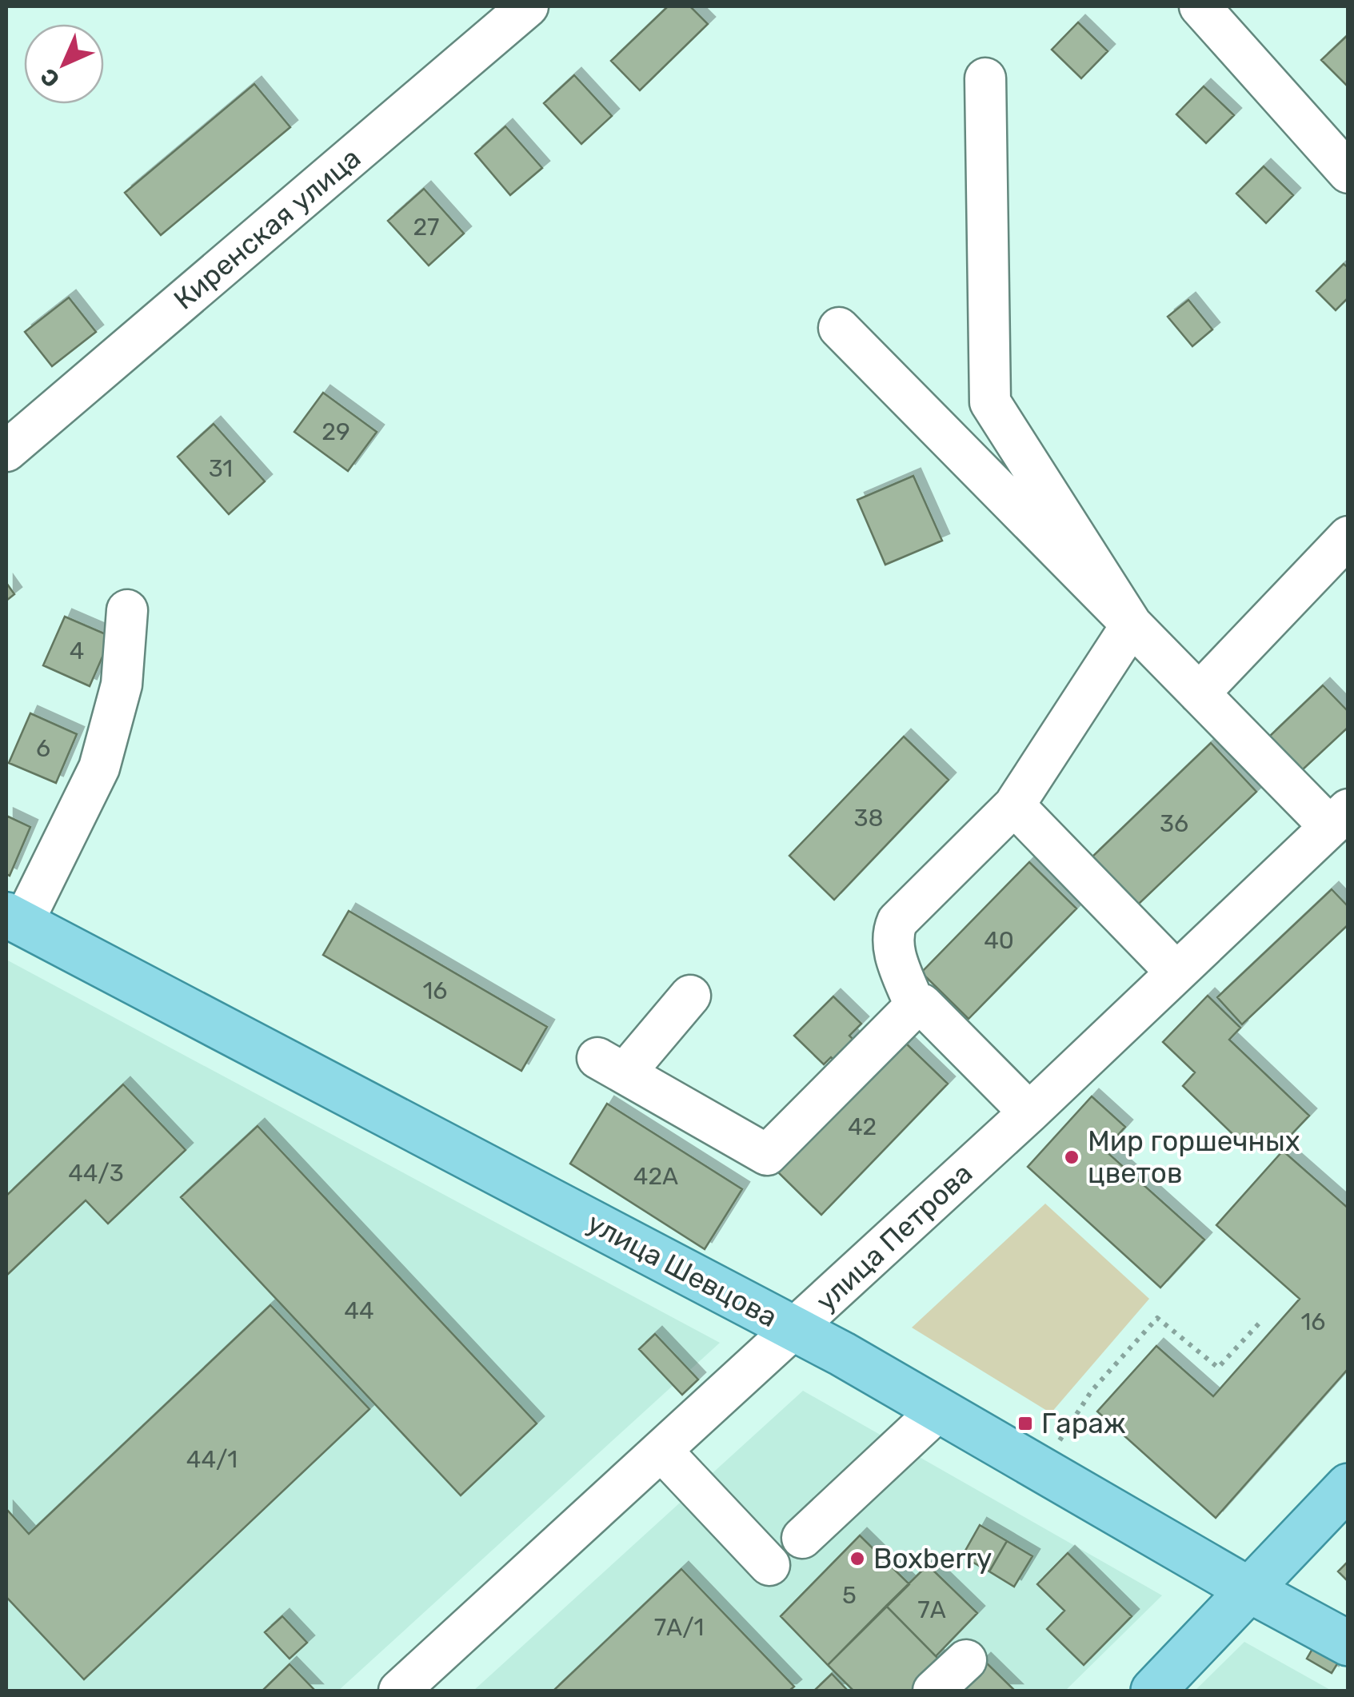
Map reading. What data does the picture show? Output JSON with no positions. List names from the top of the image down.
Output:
{
  "streets": {
    "main road": ["улица Шевцова"],
    "street": ["Киренская улица", "улица Петрова"]
  },
  "crossings": [
    ["улица Петрова", "улица Шевцова"]
  ],
  "places": {
    "other": ["Мир горшечных цветов", "Boxberry"],
    "transit": ["Гараж"]
  },
  "house_numbers": [
    "27",
    "29",
    "31",
    "4",
    "6",
    "38",
    "36",
    "40",
    "16",
    "42",
    "44/3",
    "42А",
    "44",
    "16",
    "44/1",
    "5",
    "7А",
    "7А/1"
  ],
  "north": "bottom left"
}
